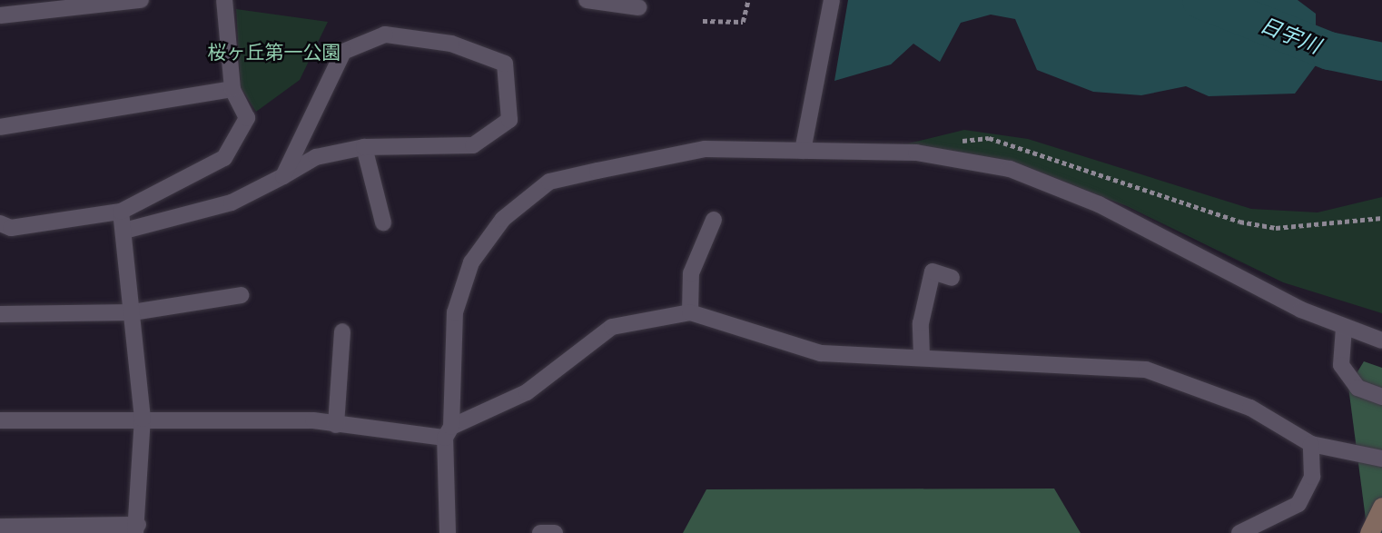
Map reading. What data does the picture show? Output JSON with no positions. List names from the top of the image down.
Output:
{
  "water": ["日宇川"],
  "parks": ["桜ヶ丘第一公園"]
}
